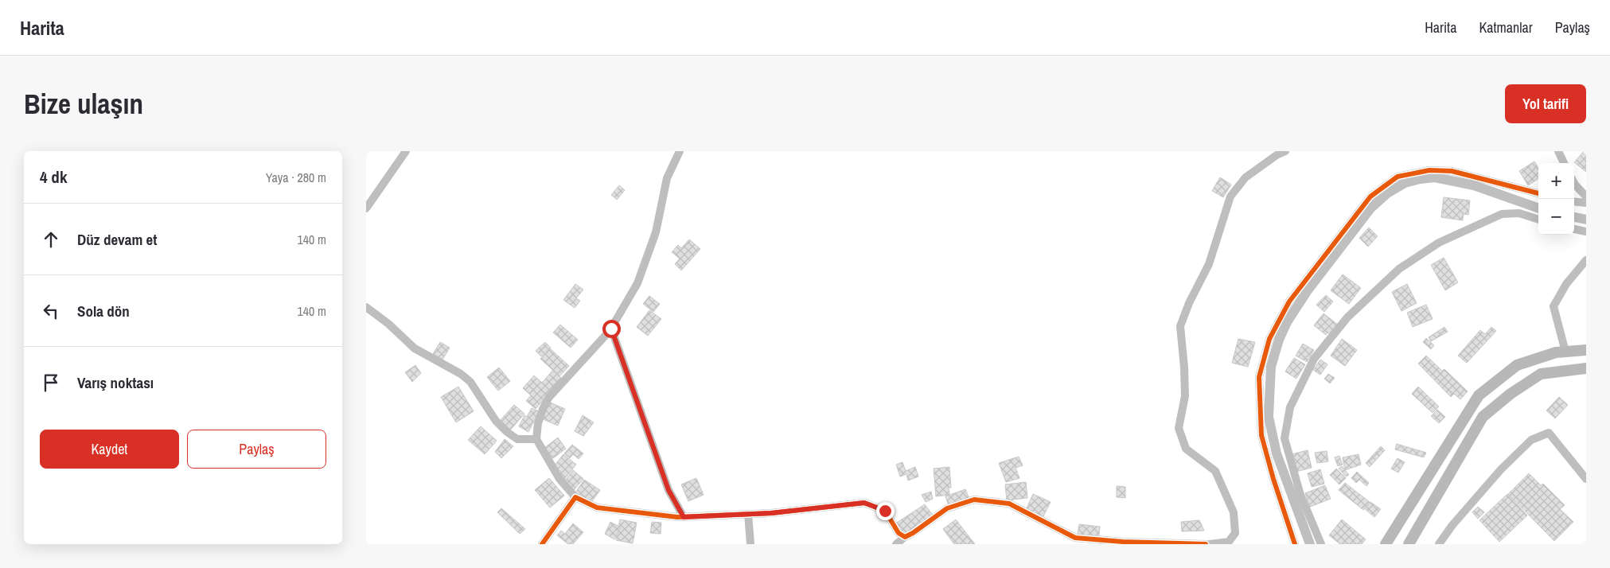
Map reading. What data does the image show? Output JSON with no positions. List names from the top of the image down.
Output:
{
  "page": {
    "header": "Harita",
    "nav": ["Harita", "Katmanlar", "Paylaş"],
    "buttons": [
      "Yol tarifi",
      ["Kaydet", "Paylaş"]
    ],
    "title": "Bize ulaşın",
    "heading": ["4 dk", "Yaya · 280 m"],
    "map_buttons": ["+", "−"],
    "list": [
      ["Düz devam et", "140 m"],
      ["Sola dön", "140 m"],
      "Varış noktası"
    ]
  }
}
